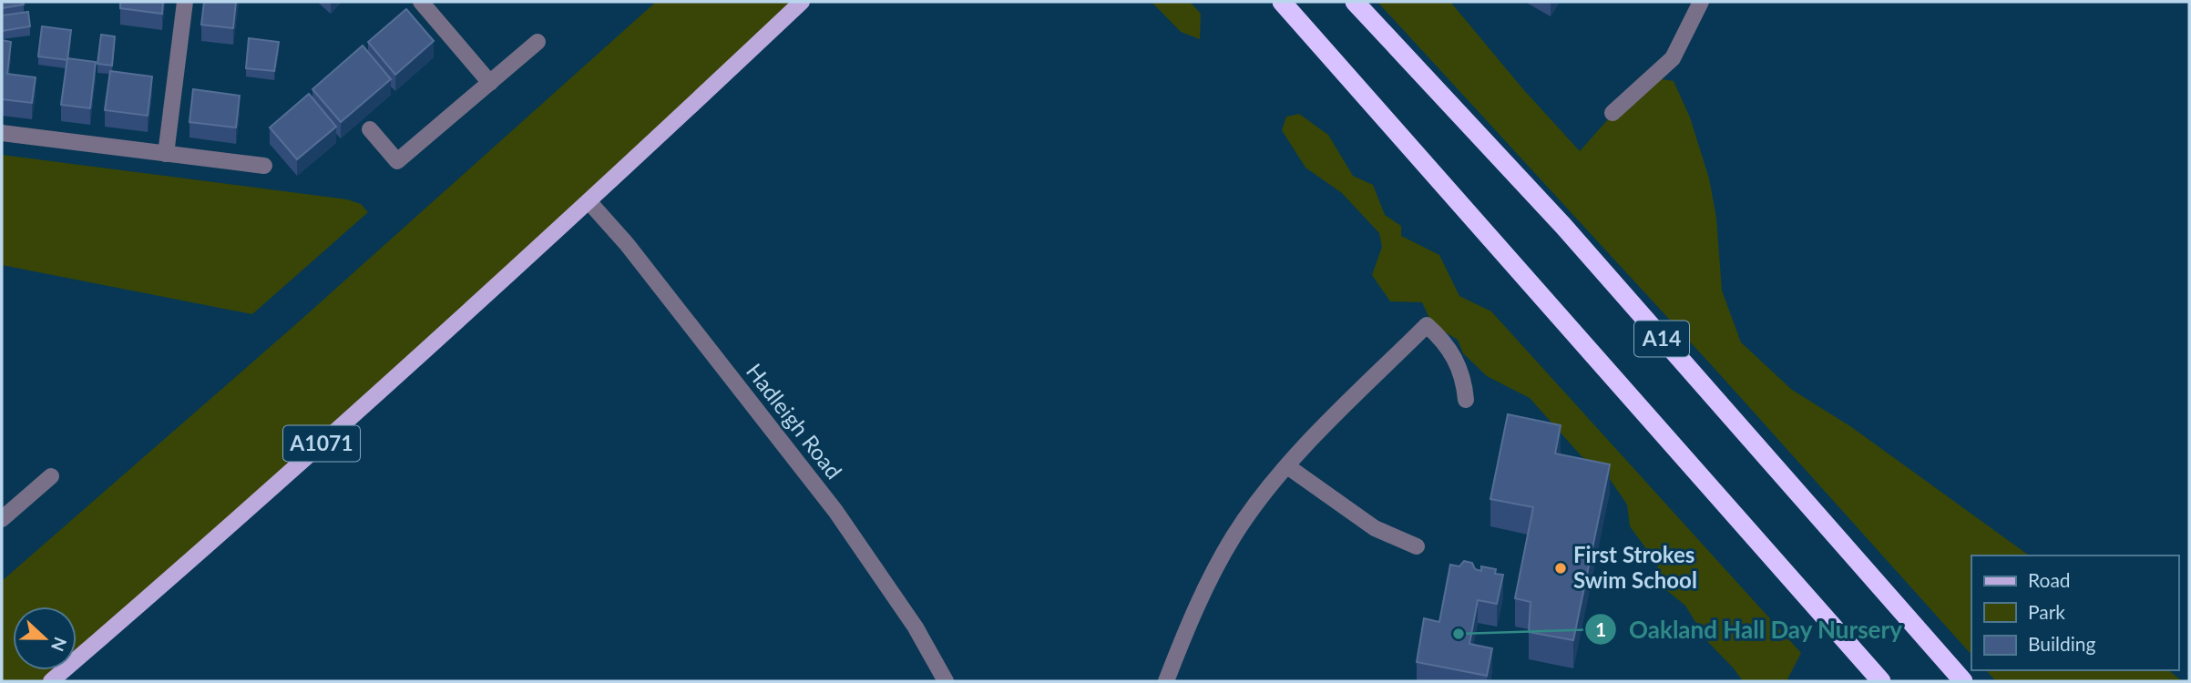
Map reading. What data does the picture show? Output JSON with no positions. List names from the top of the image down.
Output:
{
  "streets": {
    "highway": ["A14"],
    "main road": ["A1071"],
    "street": ["Hadleigh Road"]
  },
  "crossings": [
    ["Hadleigh Road", "A1071"]
  ],
  "places": ["First Strokes Swim School", "Oakland Hall Day Nursery"],
  "legend": ["Road", "Park", "Building"],
  "north": "right"
}
